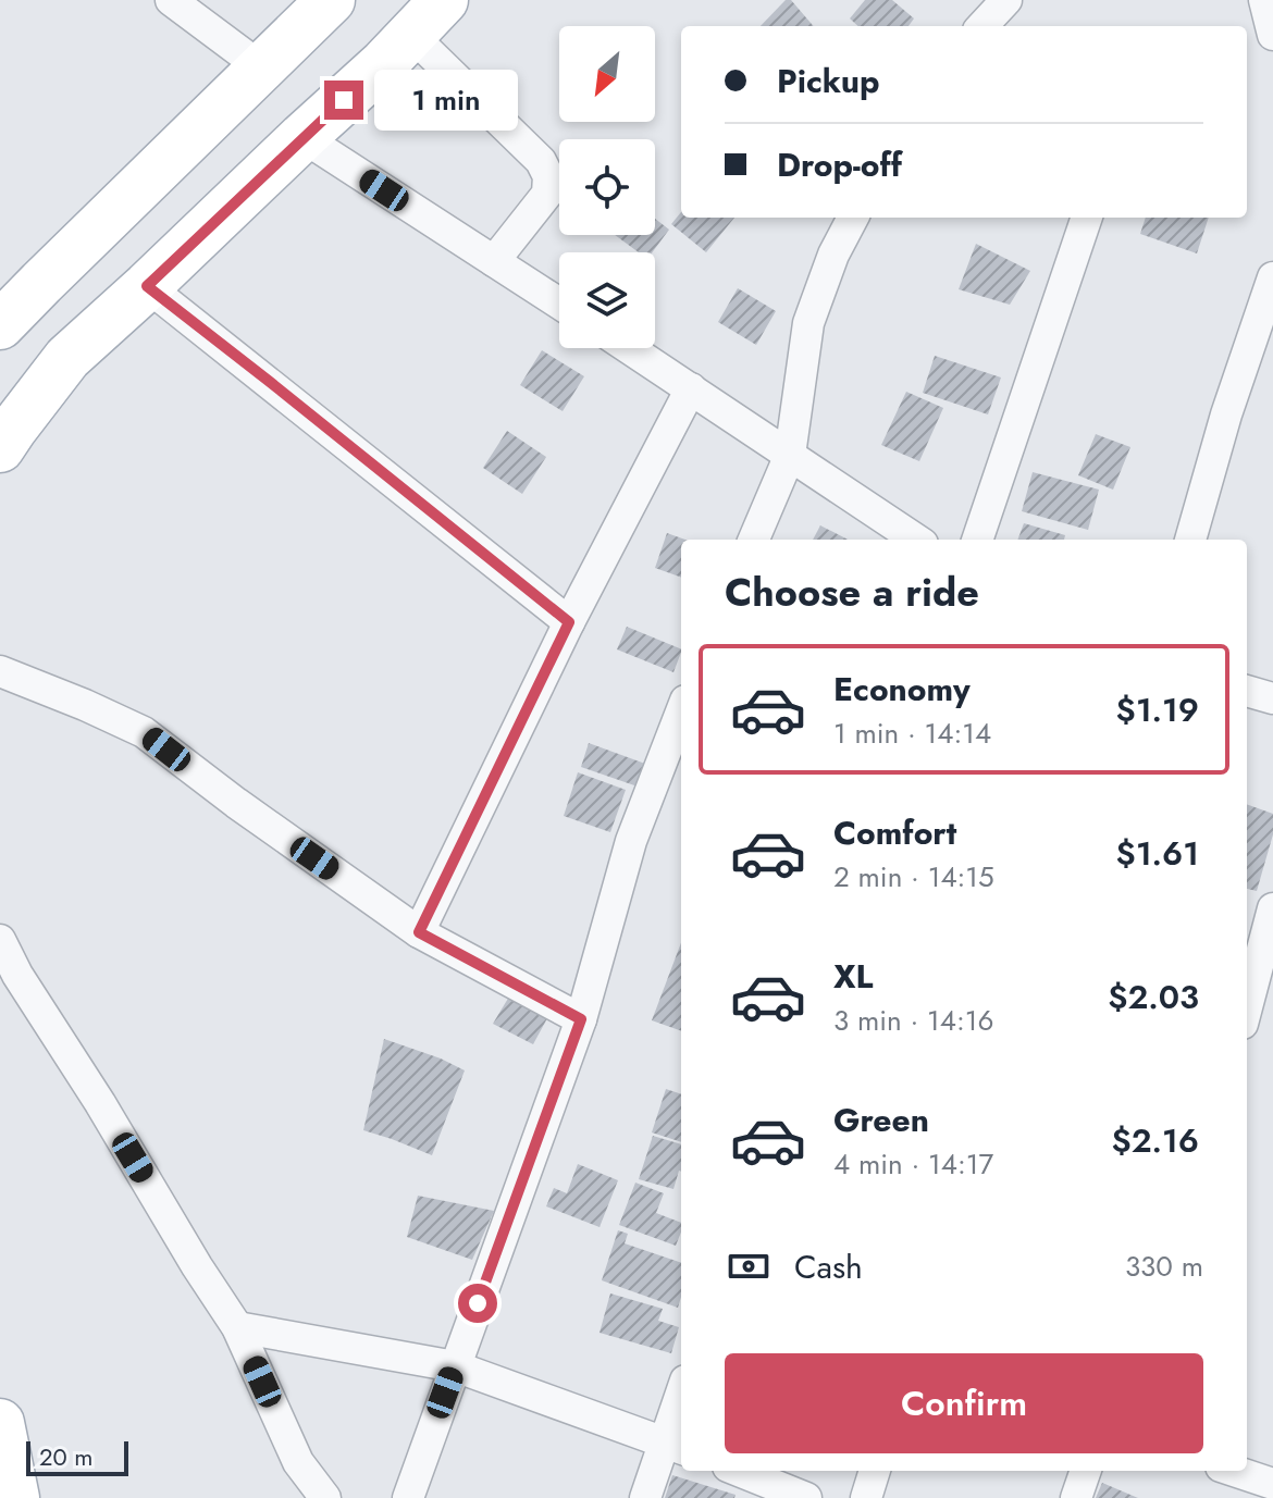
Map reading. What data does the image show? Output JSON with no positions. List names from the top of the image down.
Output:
{
  "scale_bar": "20 m",
  "north": "bottom left",
  "page": {
    "banner": ["Pickup", "Drop-off"],
    "bubble": "1 min",
    "heading": "Choose a ride",
    "list": [
      {
        "name": "Economy",
        "note": "1 min · 14:14",
        "value": "$1.19"
      },
      {
        "name": "Comfort",
        "note": "2 min · 14:15",
        "value": "$1.61"
      },
      {
        "name": "XL",
        "note": "3 min · 14:16",
        "value": "$2.03"
      },
      {
        "name": "Green",
        "note": "4 min · 14:17",
        "value": "$2.16"
      }
    ],
    "pay": ["Cash", "330 m"],
    "buttons": "Confirm",
    "scale": "20 m"
  }
}
